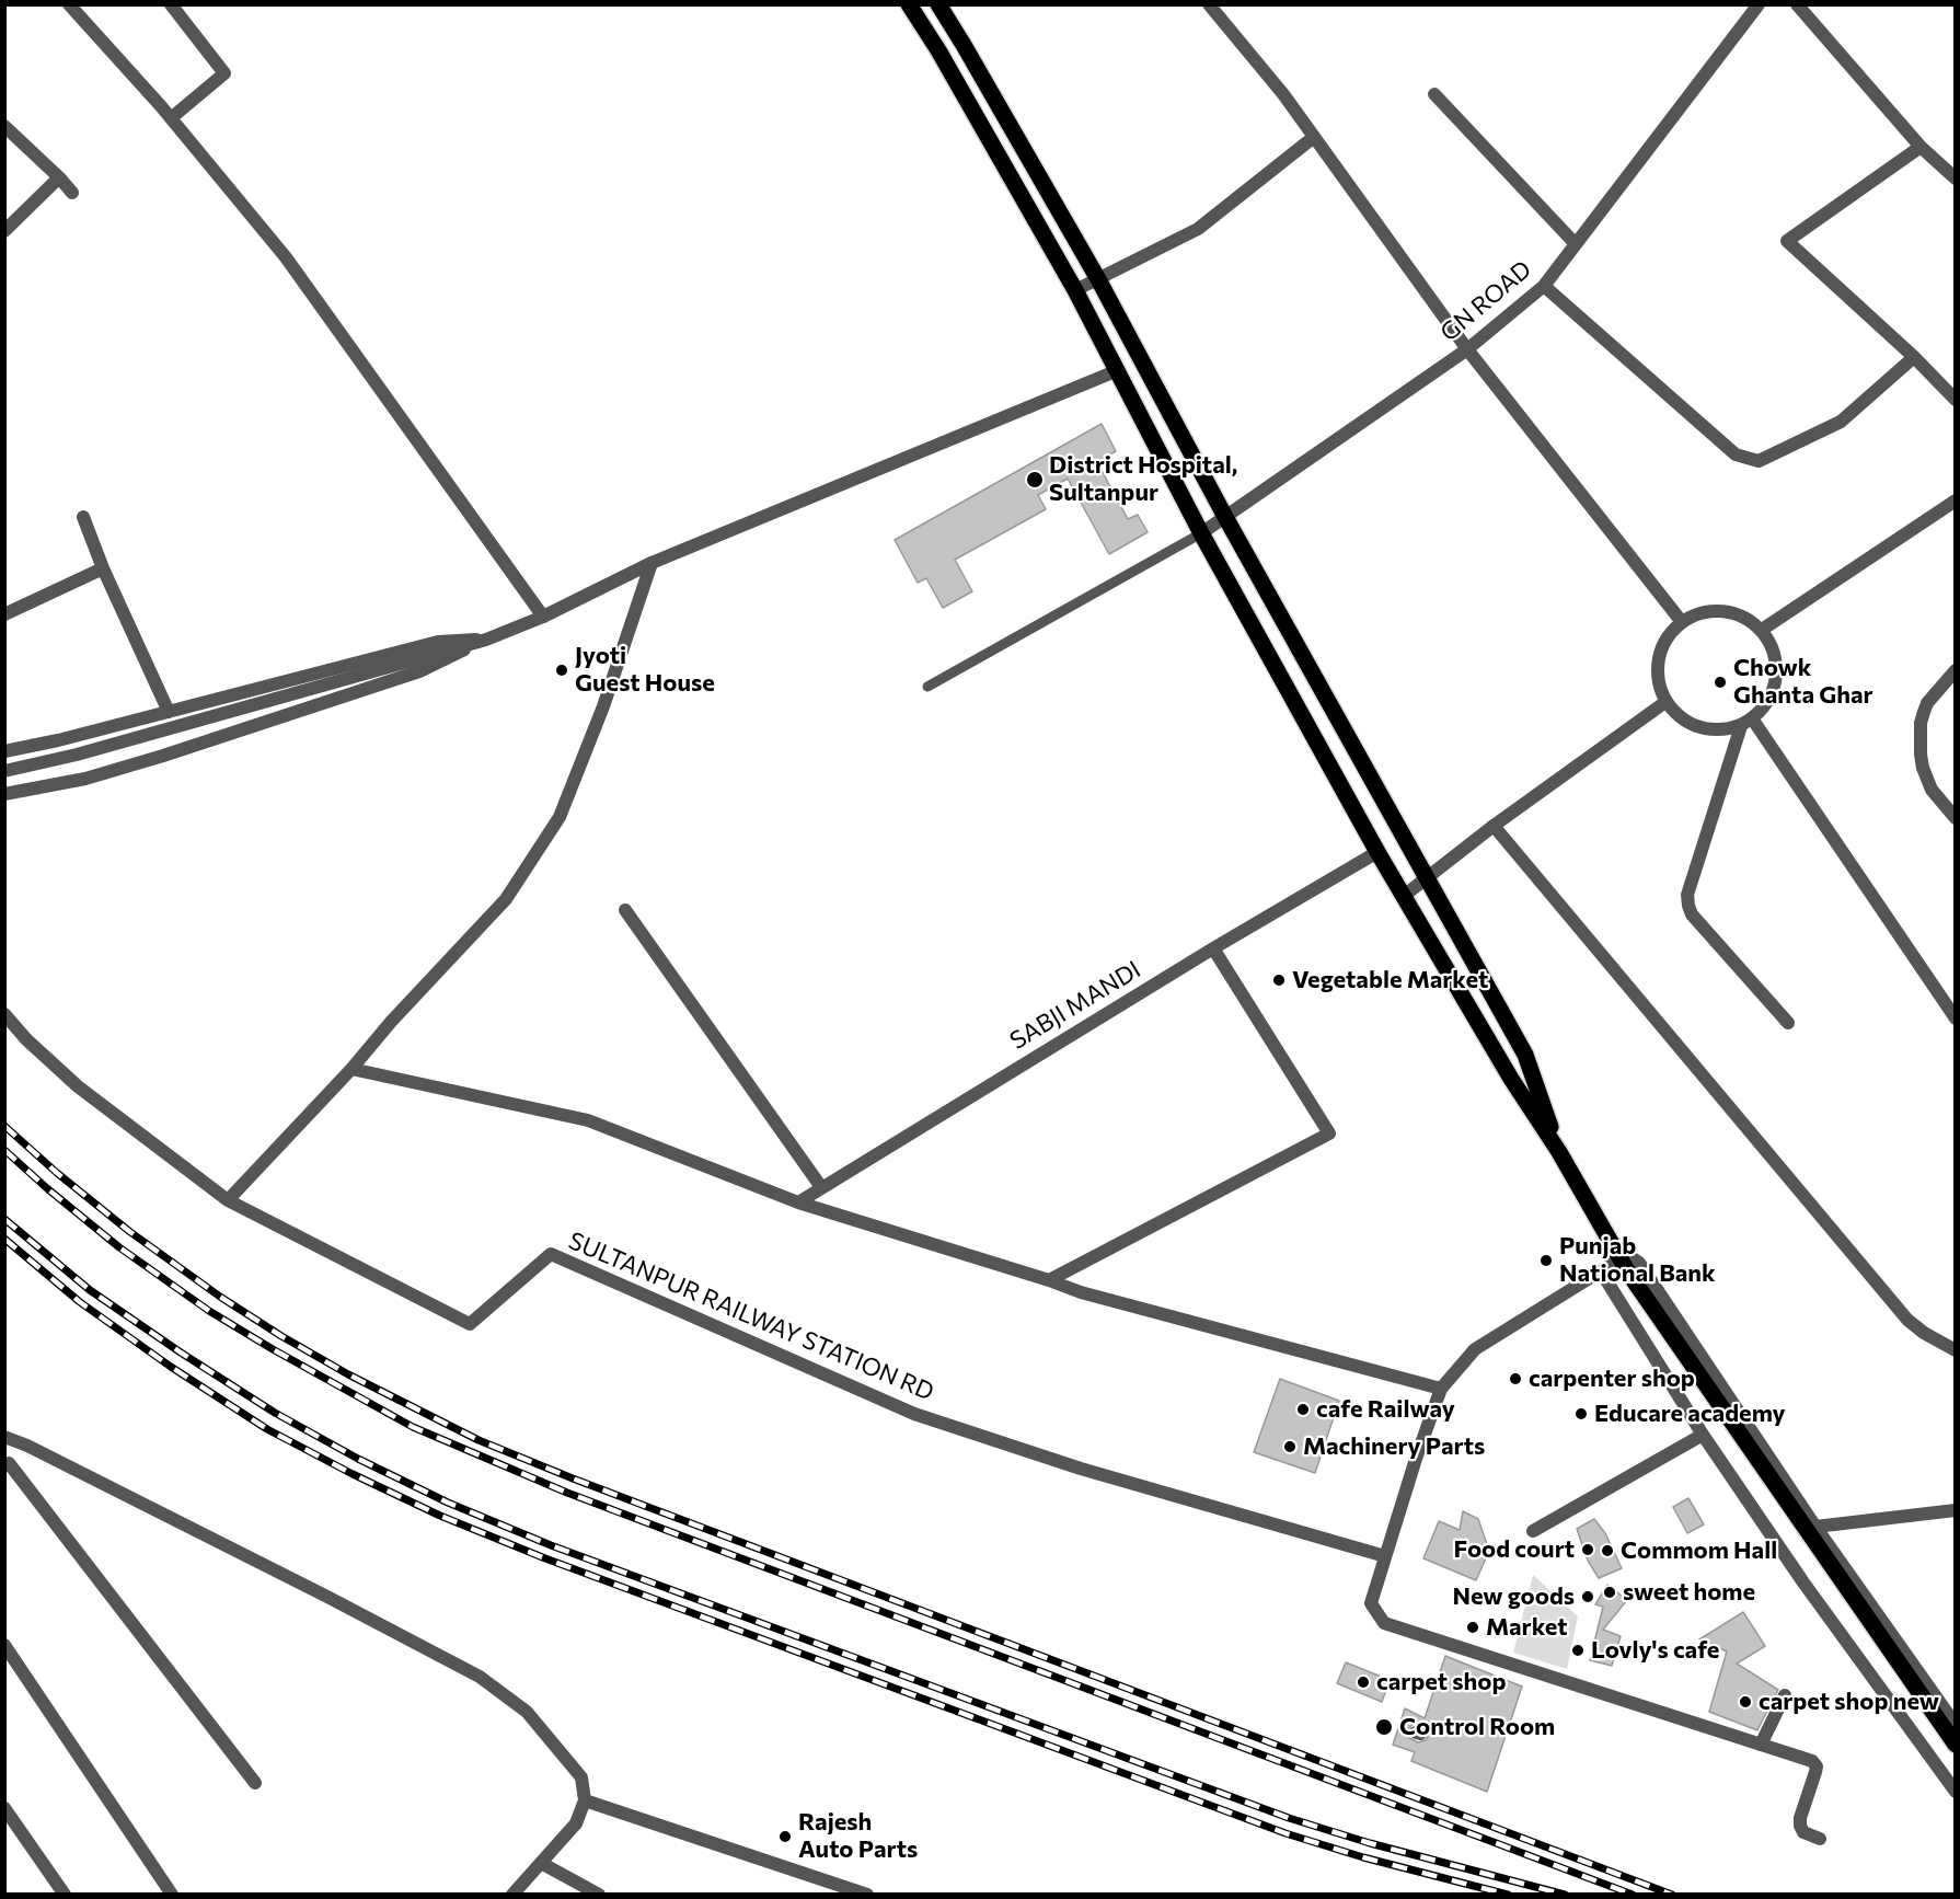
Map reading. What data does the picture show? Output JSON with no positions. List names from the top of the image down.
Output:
{
  "streets": {
    "street": ["GN ROAD", "SABJI MANDI", "SULTANPUR RAILWAY STATION RD"]
  },
  "places": [
    "District Hospital, Sultanpur",
    "Jyoti Guest House",
    "Chowk Ghanta Ghar",
    "Vegetable Market",
    "Punjab National Bank",
    "carpenter shop",
    "cafe Railway",
    "Educare academy",
    "Machinery Parts",
    "Food court",
    "Commom Hall",
    "sweet home",
    "New goods",
    "Market",
    "Lovly's cafe",
    "carpet shop",
    "carpet shop new",
    "Control Room",
    "Rajesh Auto Parts"
  ]
}
